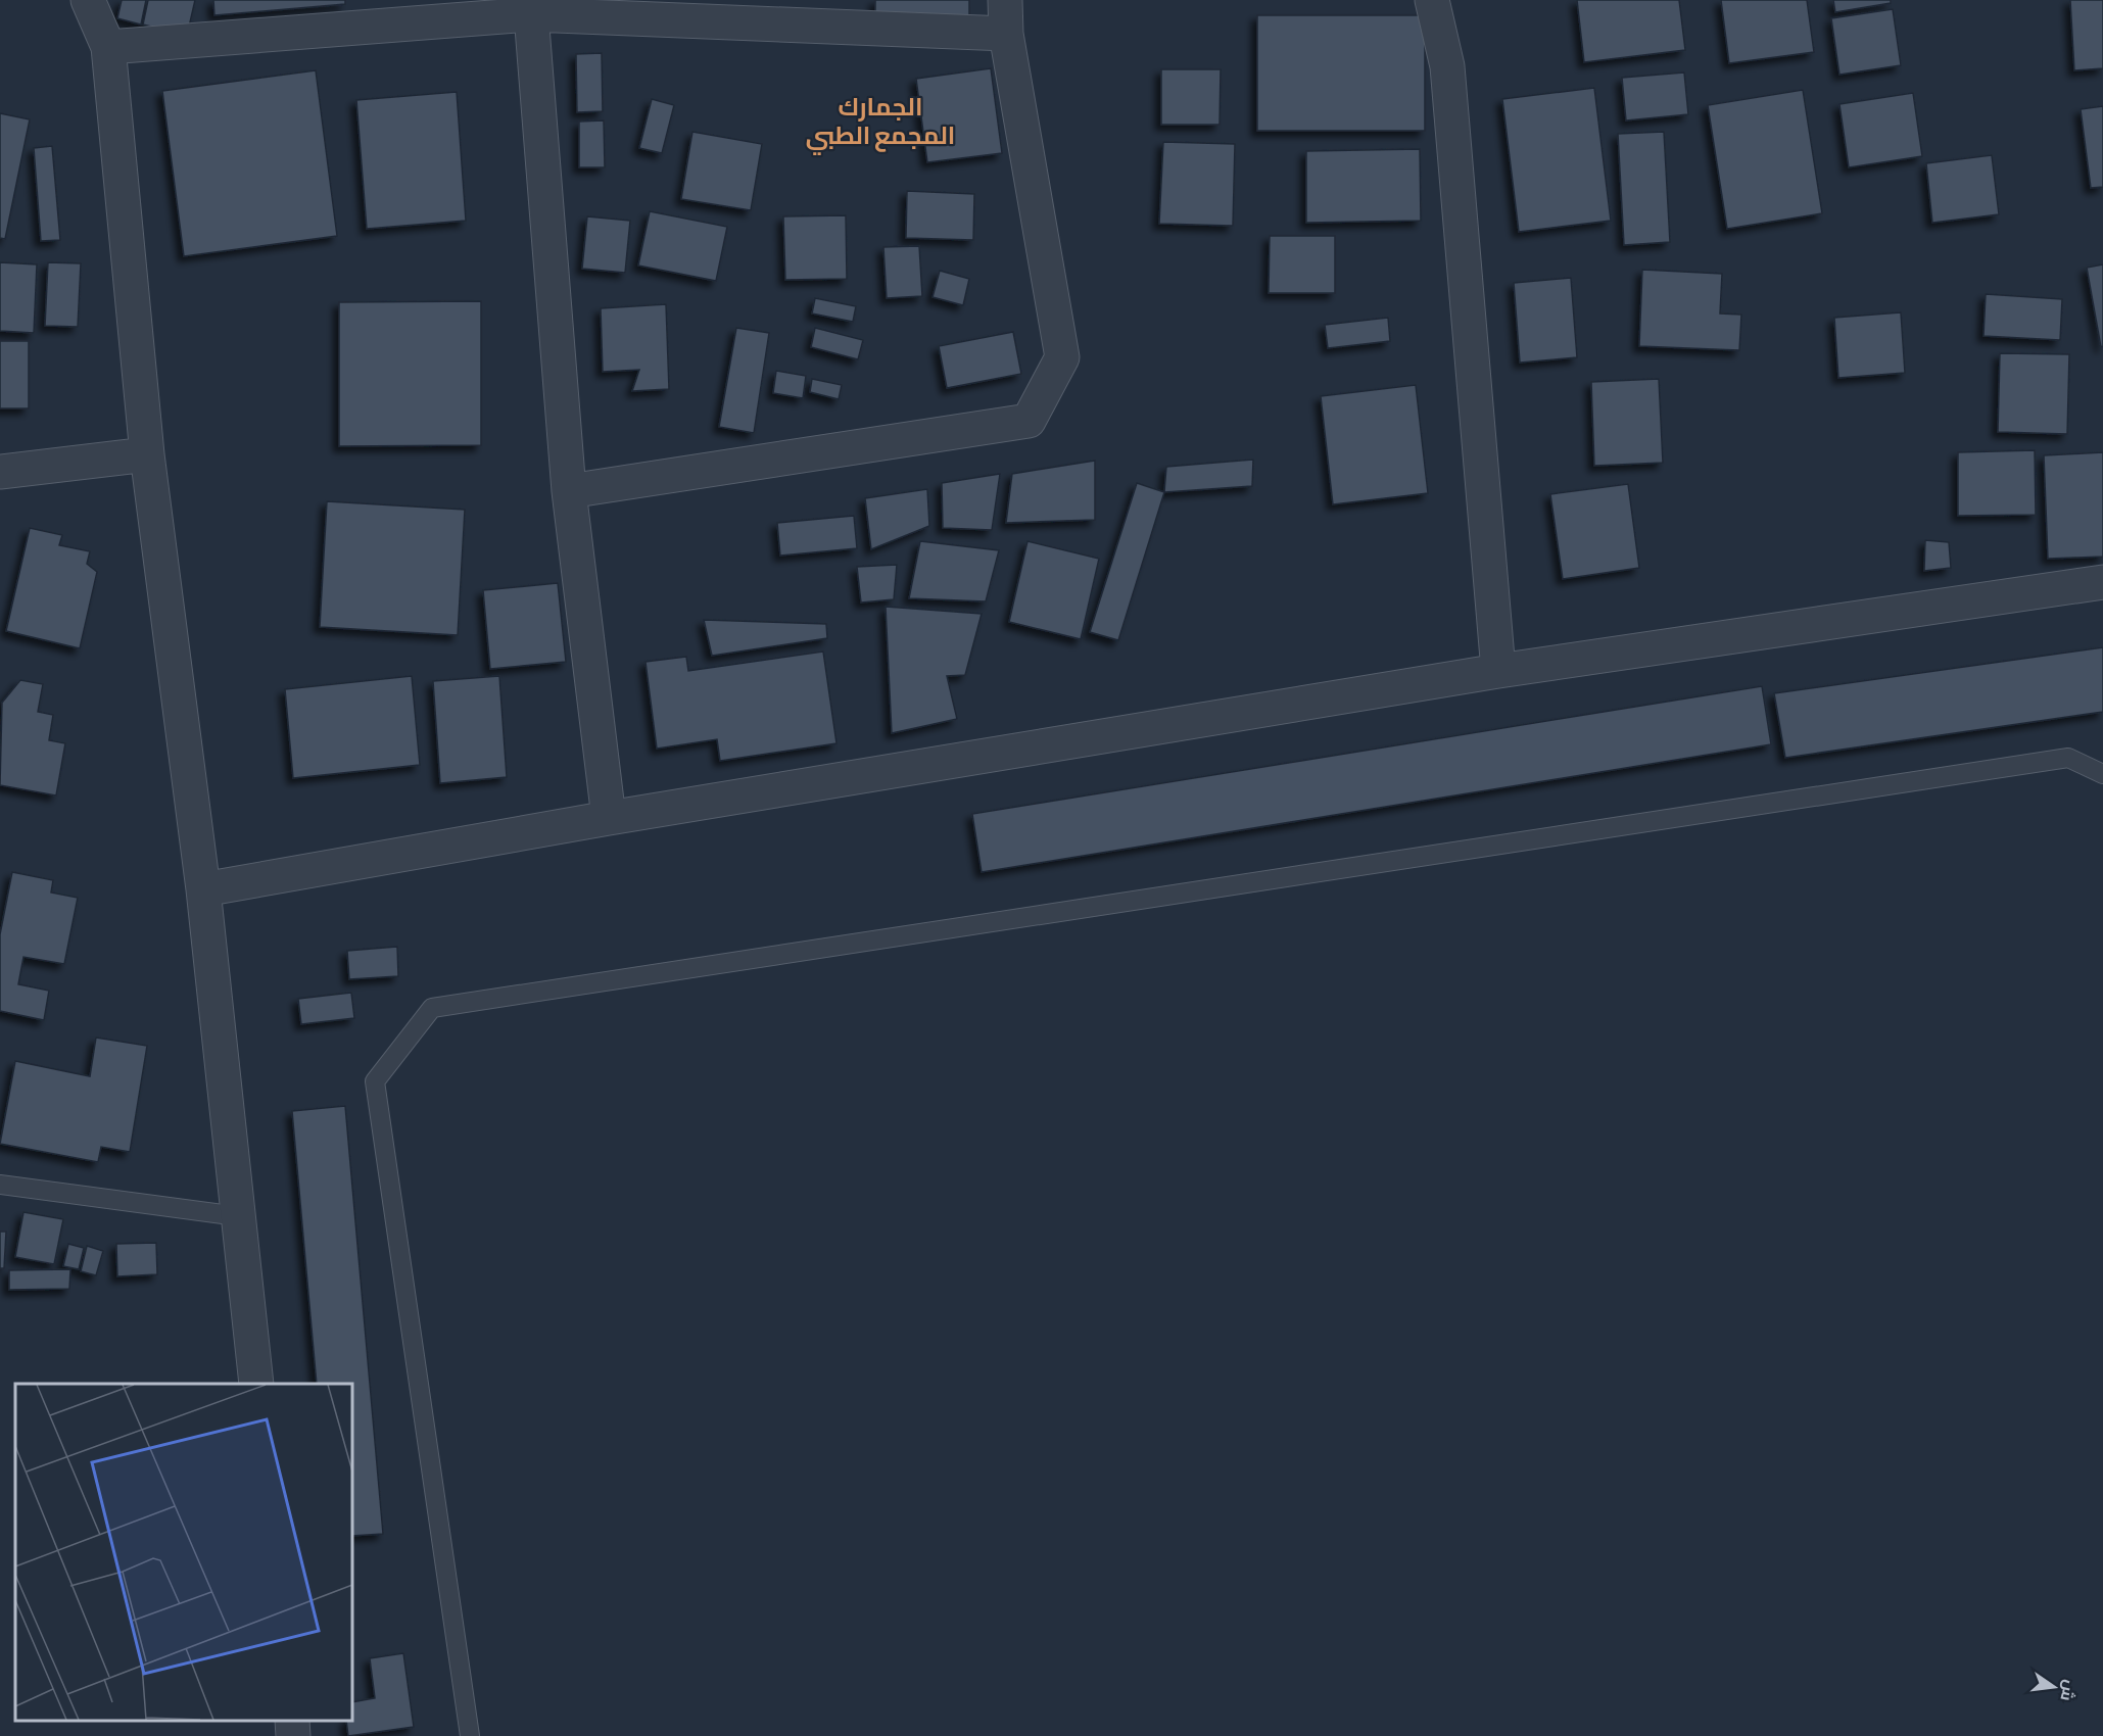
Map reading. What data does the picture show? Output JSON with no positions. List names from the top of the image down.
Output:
{
  "districts": ["الجمارك المجمع الطبي"],
  "north": "right"
}
